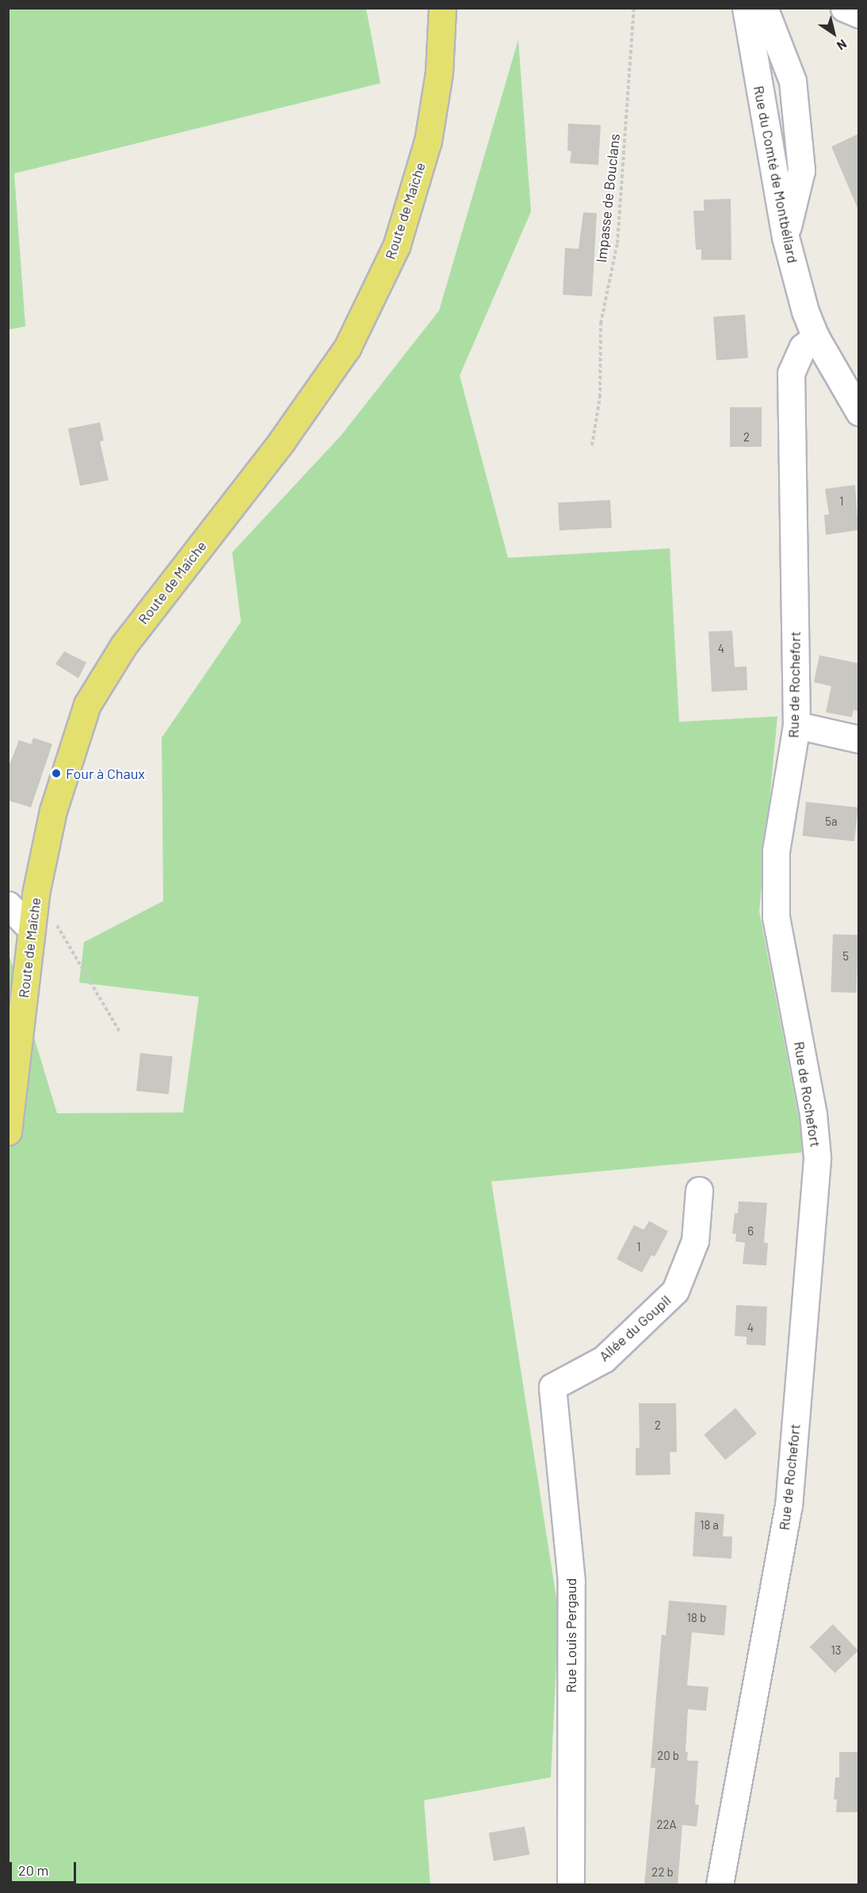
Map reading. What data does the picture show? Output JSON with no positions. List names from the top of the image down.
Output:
{
  "streets": {
    "main road": ["Route de Maîche"],
    "street": [
      "Rue du Comté de Montbéliard",
      "Rue de Rochefort",
      "Allée du Goupil",
      "Rue Louis Pergaud"
    ],
    "path": ["Impasse de Bouclans"]
  },
  "crossings": [
    ["Rue du Comté de Montbéliard", "Rue de Rochefort"],
    ["Allée du Goupil", "Rue Louis Pergaud"]
  ],
  "places": ["Four à Chaux"],
  "house_numbers": [
    "2",
    "1",
    "4",
    "5a",
    "5",
    "6",
    "1",
    "4",
    "2",
    "18 a",
    "18 b",
    "13",
    "20 b",
    "22A",
    "22 b"
  ],
  "scale_bar": "20 m",
  "north": "bottom right"
}
